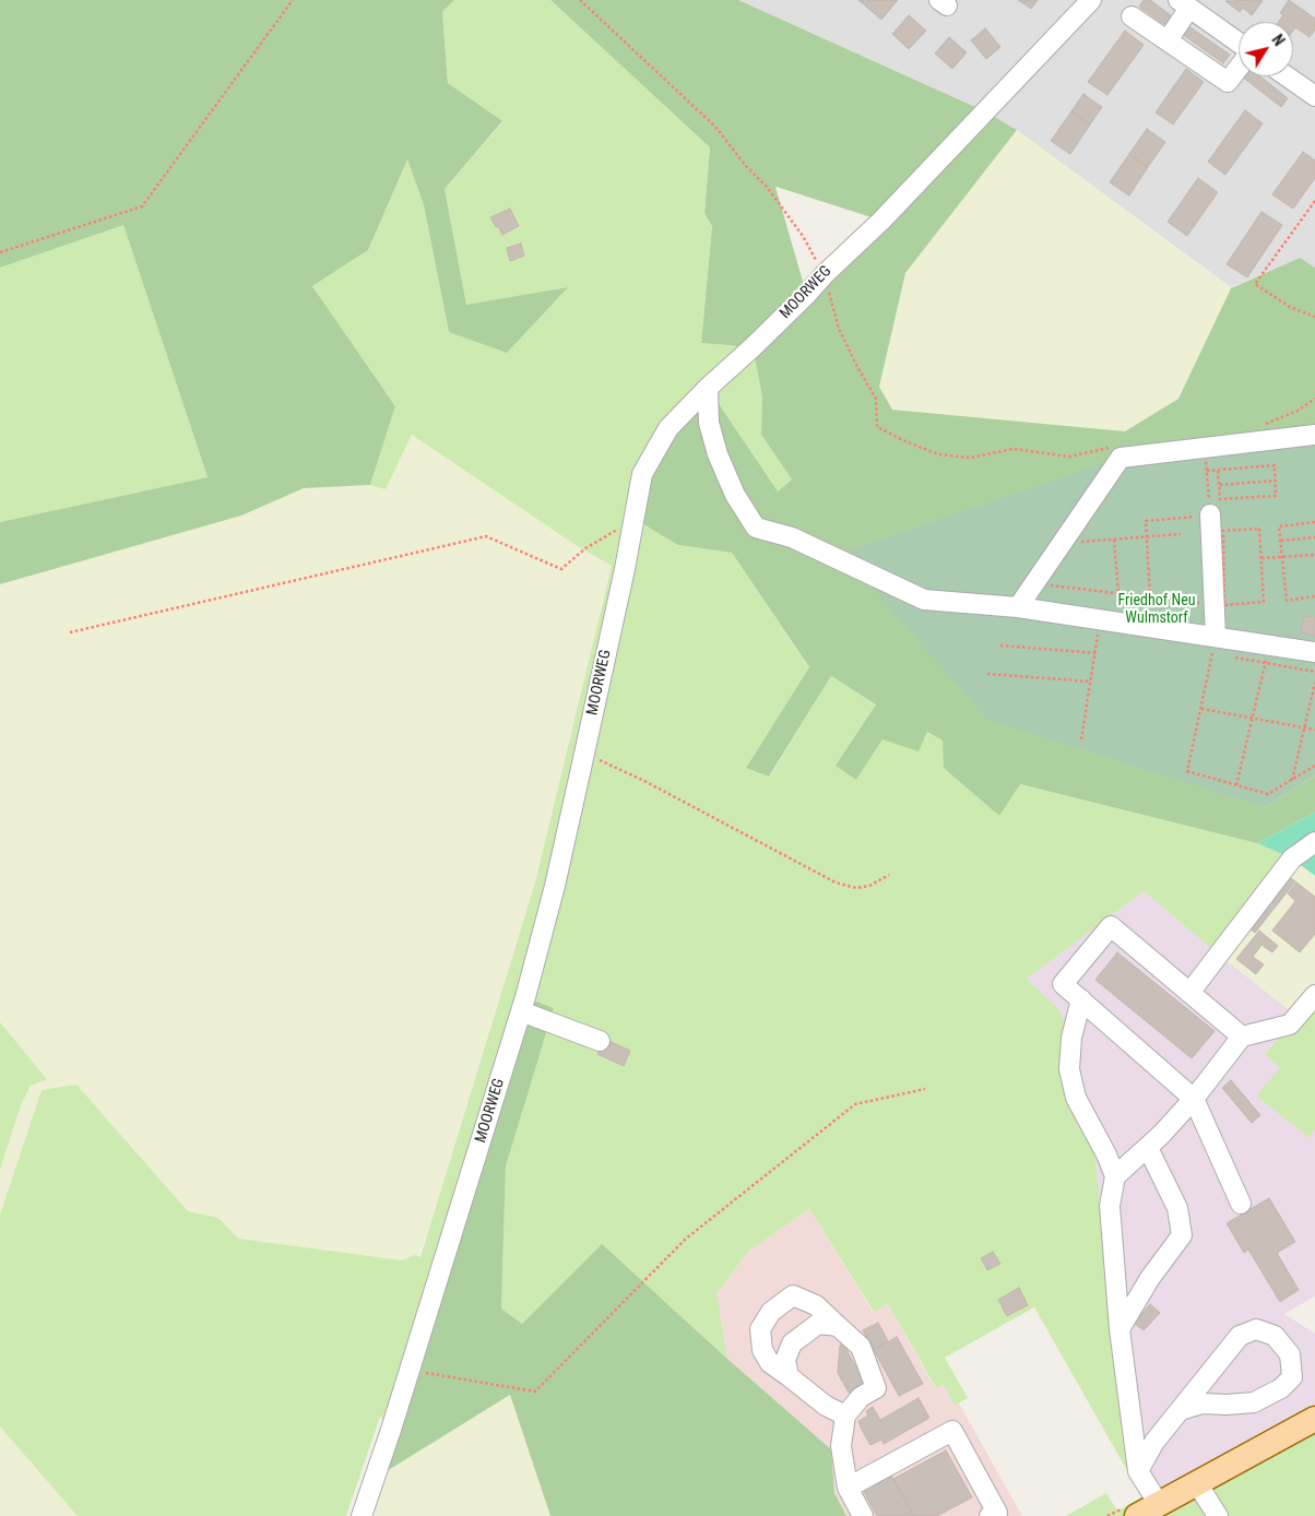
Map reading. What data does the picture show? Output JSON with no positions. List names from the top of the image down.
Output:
{
  "streets": {
    "street": ["MOORWEG"]
  },
  "parks": ["Friedhof Neu Wulmstorf"],
  "north": "top right"
}
